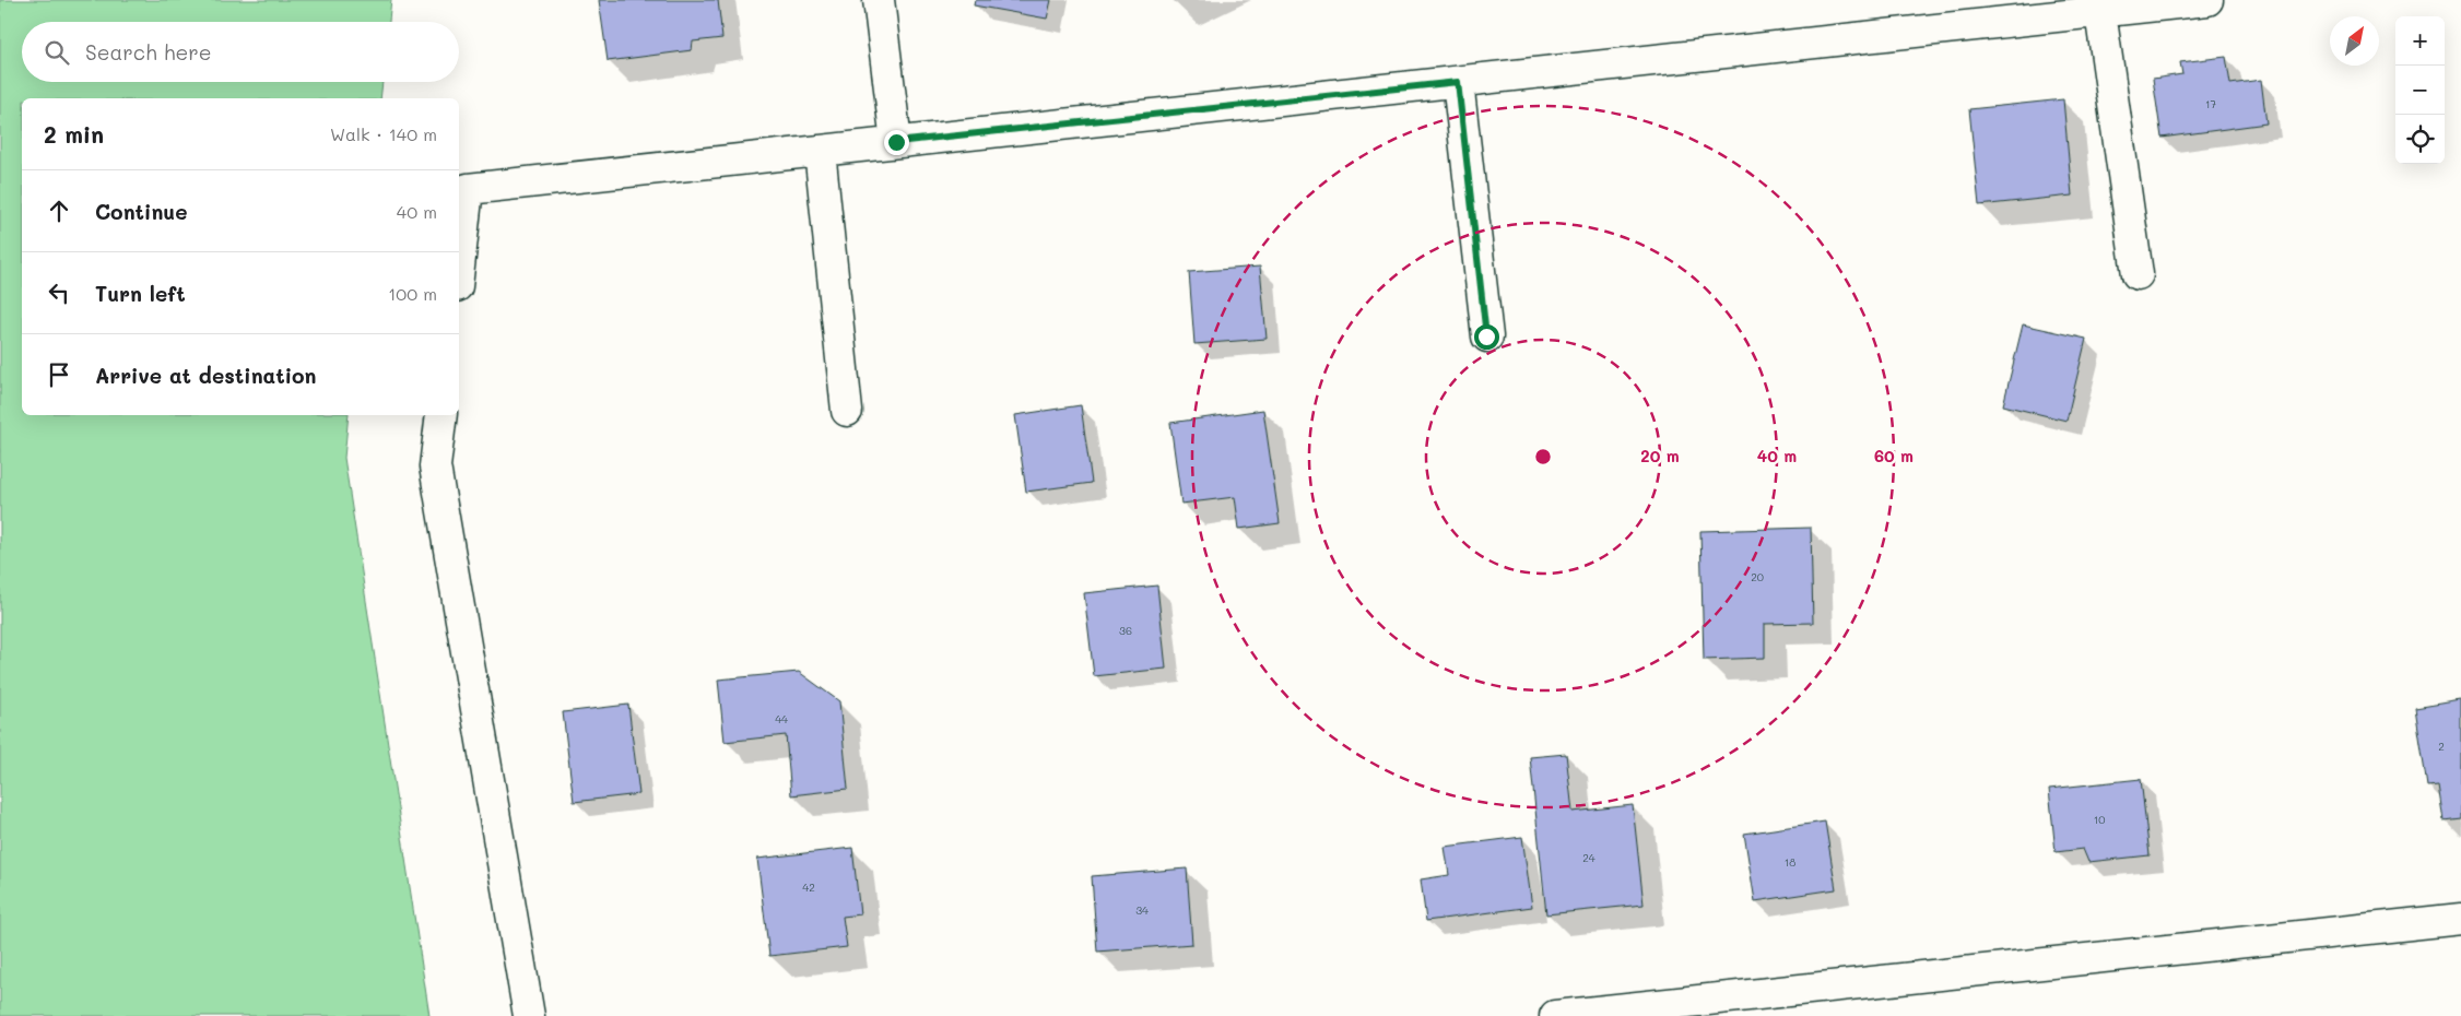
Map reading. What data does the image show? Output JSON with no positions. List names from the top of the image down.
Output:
{
  "house_numbers": [
    "17",
    "20",
    "36",
    "44",
    "2",
    "10",
    "24",
    "18",
    "42",
    "34"
  ],
  "north": "top right",
  "page": {
    "map_buttons": ["+", "−"],
    "search": "Search here",
    "heading": ["2 min", "Walk · 140 m"],
    "list": [
      ["Continue", "40 m"],
      ["Turn left", "100 m"],
      "Arrive at destination"
    ]
  },
  "rings": ["20 m", "40 m", "60 m"]
}
